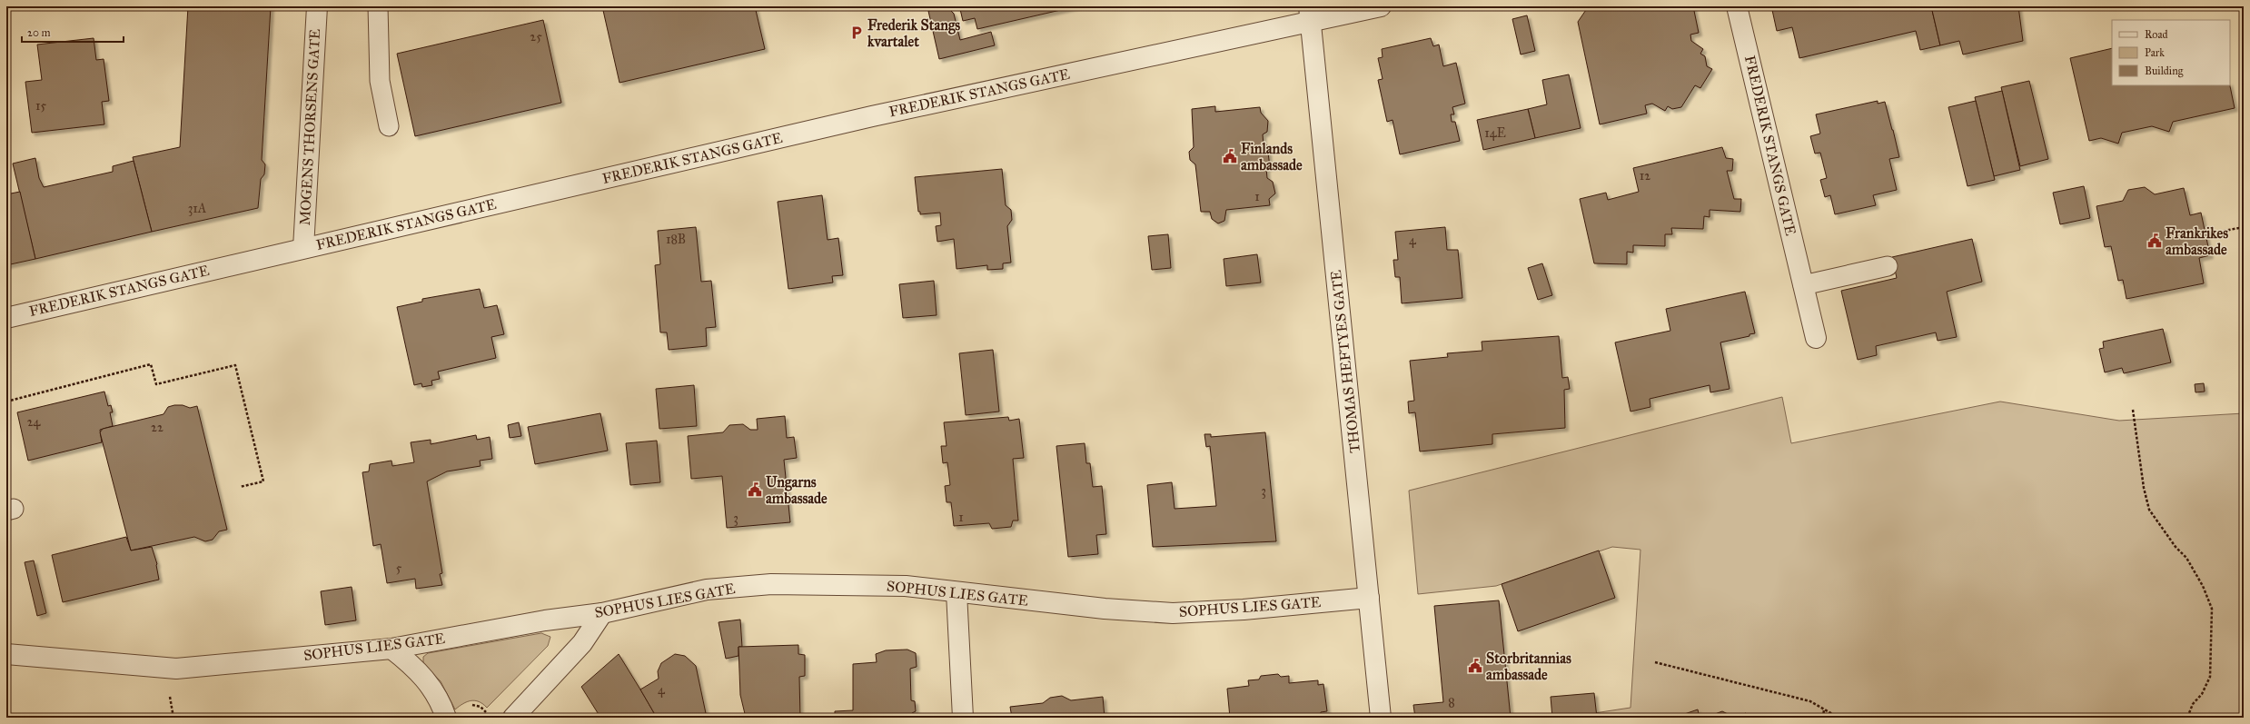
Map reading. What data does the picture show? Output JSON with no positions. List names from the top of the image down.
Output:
{
  "streets": {
    "street": [
      "FREDERIK STANGS GATE",
      "MOGENS THORSENS GATE",
      "THOMAS HEFTYES GATE",
      "SOPHUS LIES GATE"
    ]
  },
  "crossings": [
    ["FREDERIK STANGS GATE", "MOGENS THORSENS GATE"],
    ["FREDERIK STANGS GATE", "THOMAS HEFTYES GATE"],
    ["THOMAS HEFTYES GATE", "SOPHUS LIES GATE"]
  ],
  "places": {
    "parking": ["Frederik Stangs kvartalet"],
    "public building": [
      "Finlands ambassade",
      "Frankrikes ambassade",
      "Ungarns ambassade",
      "Storbritannias ambassade"
    ]
  },
  "house_numbers": [
    "25",
    "15",
    "14E",
    "12",
    "1",
    "31A",
    "18B",
    "4",
    "24",
    "22",
    "3",
    "1",
    "3",
    "5",
    "4",
    "8"
  ],
  "legend": ["Road", "Park", "Building"],
  "scale_bar": "20 m"
}
